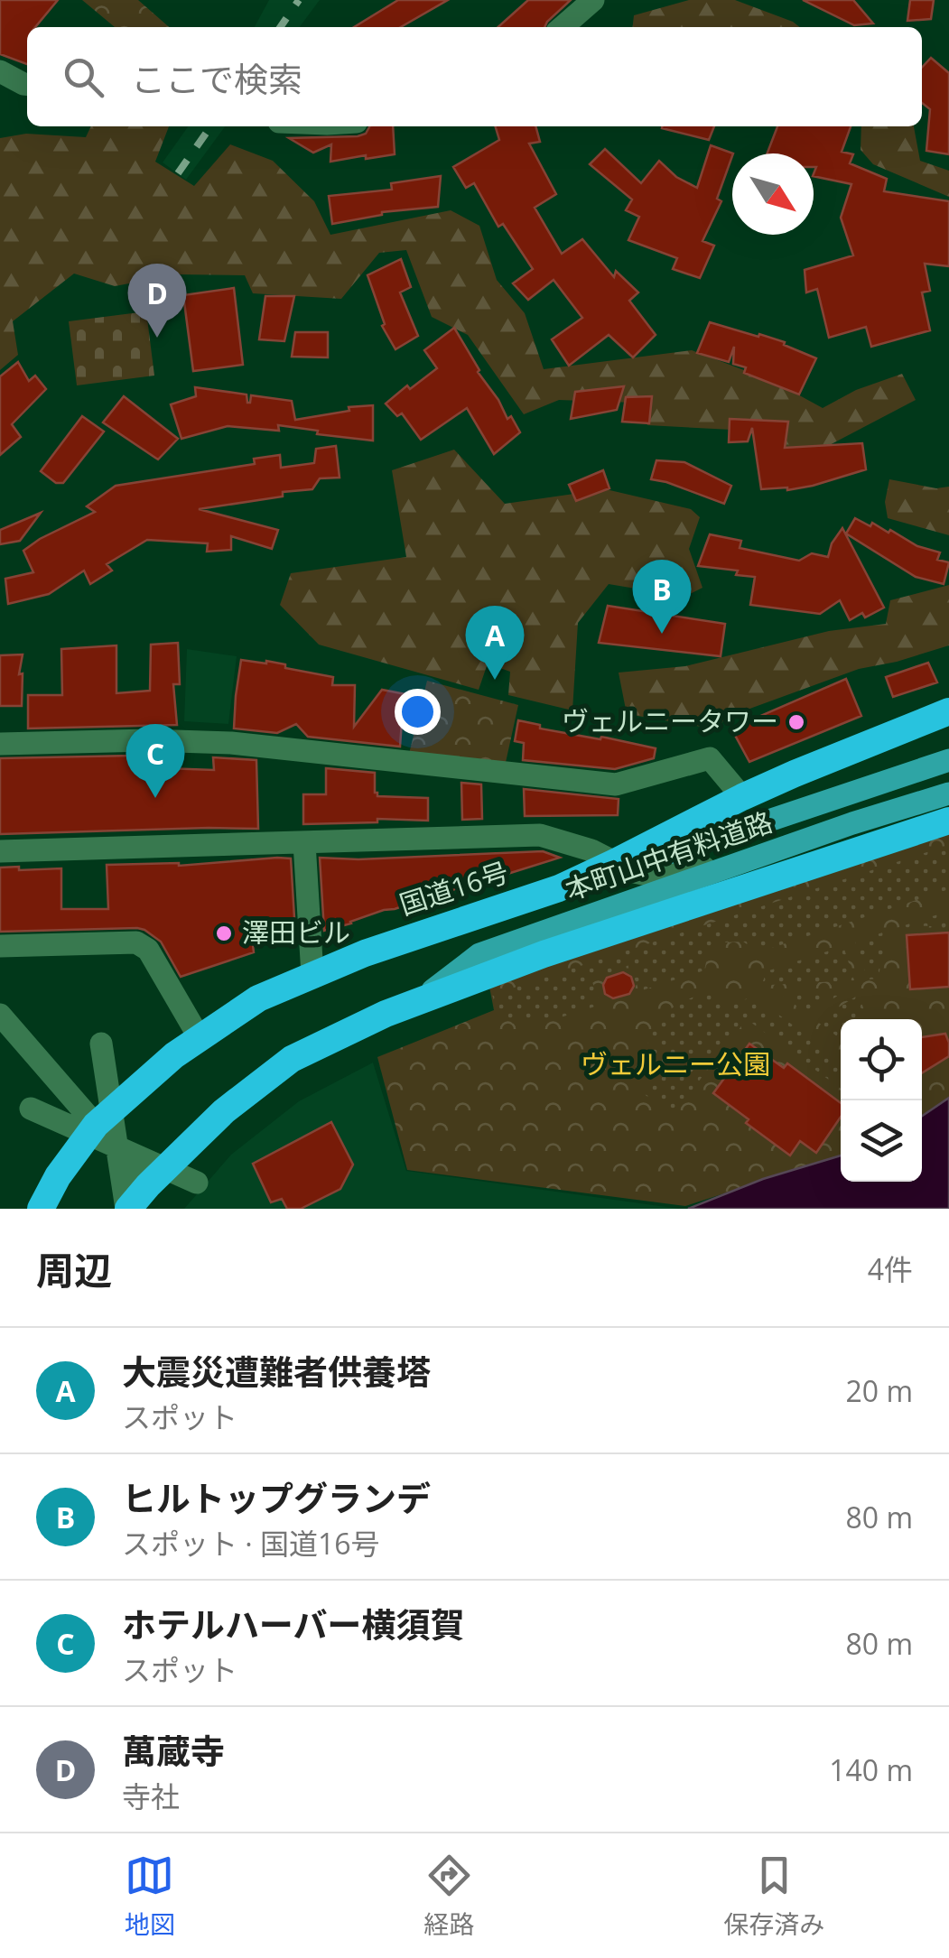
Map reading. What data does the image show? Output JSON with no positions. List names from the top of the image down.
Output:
{
  "streets": {
    "highway": ["国道16号"],
    "main road": ["本町山中有料道路"]
  },
  "crossings": [
    ["本町山中有料道路", "国道16号"]
  ],
  "parks": ["ヴェルニー公園"],
  "places": ["ヴェルニータワー", "澤田ビル"],
  "north": "bottom right",
  "page": {
    "search": "ここで検索",
    "pins": [
      "D",
      "B",
      "A",
      "C"
    ],
    "heading": ["周辺", "4件"],
    "list": [
      {
        "mark": "A",
        "name": "大震災遭難者供養塔",
        "note": "スポット",
        "value": "20 m"
      },
      {
        "mark": "B",
        "name": "ヒルトップグランデ",
        "note": "スポット · 国道16号",
        "value": "80 m"
      },
      {
        "mark": "C",
        "name": "ホテルハーバー横須賀",
        "note": "スポット",
        "value": "80 m"
      },
      {
        "mark": "D",
        "name": "萬蔵寺",
        "note": "寺社",
        "value": "140 m"
      }
    ],
    "nav": ["地図", "経路", "保存済み"]
  }
}
